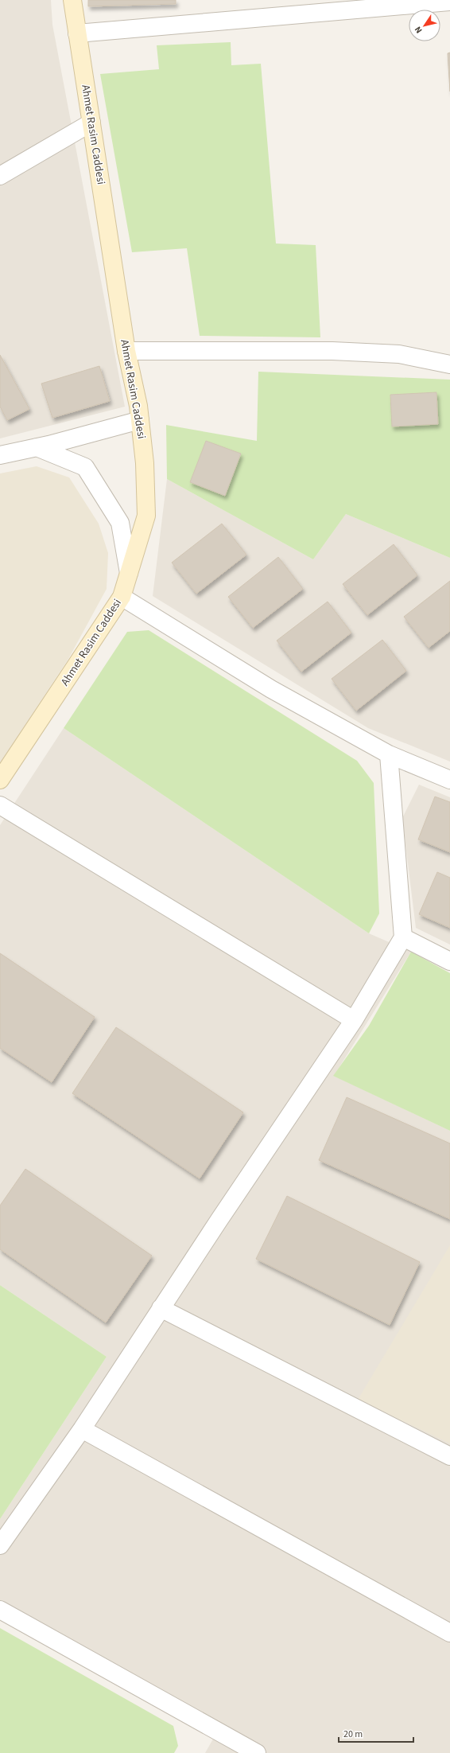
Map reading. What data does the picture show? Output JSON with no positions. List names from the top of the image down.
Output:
{
  "streets": {
    "street": ["Ahmet Rasim Caddesi"]
  },
  "scale_bar": "20 m",
  "north": "bottom left"
}
